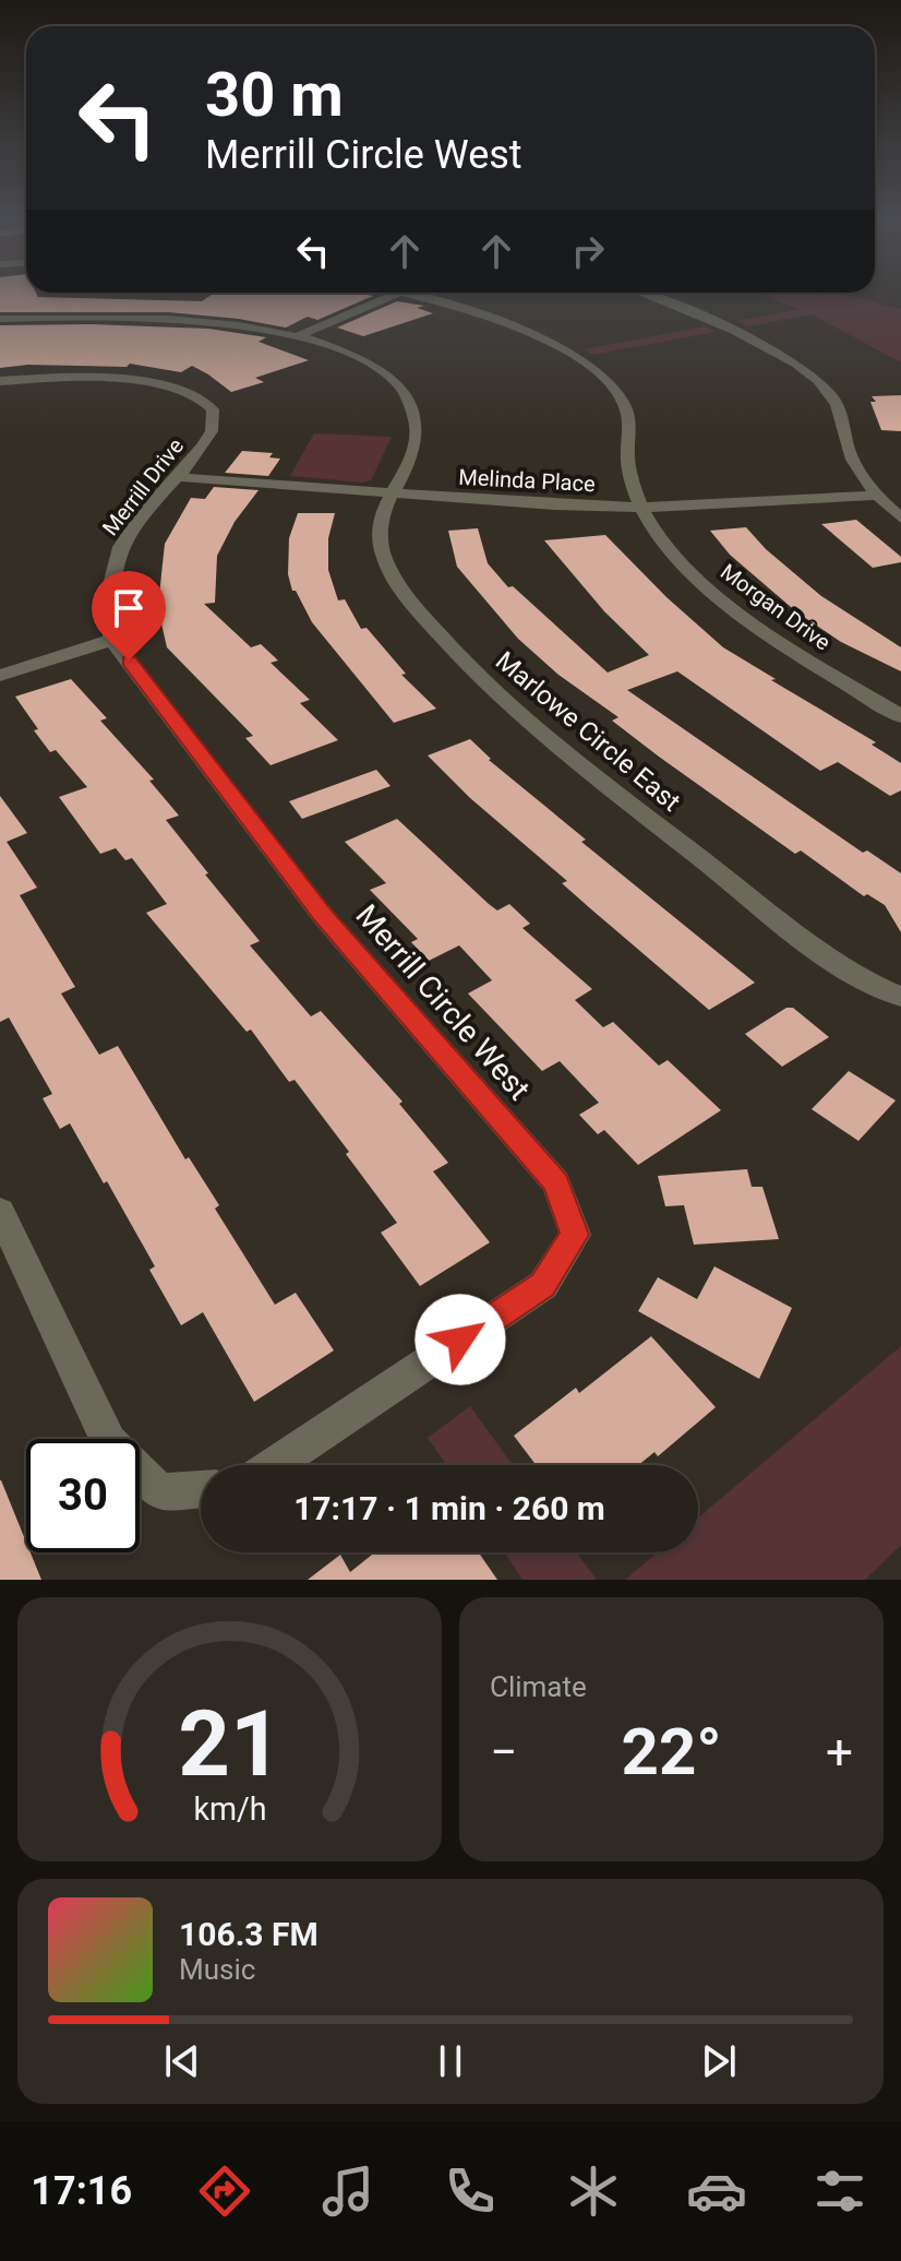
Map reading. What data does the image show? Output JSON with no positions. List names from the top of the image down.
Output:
{
  "streets": {
    "street": [
      "Melinda Place",
      "Merrill Drive",
      "Morgan Drive",
      "Marlowe Circle East",
      "Merrill Circle West"
    ]
  },
  "crossings": [
    ["Melinda Place", "Merrill Drive"],
    ["Melinda Place", "Morgan Drive"],
    ["Melinda Place", "Marlowe Circle East"],
    ["Merrill Drive", "Merrill Circle West"]
  ],
  "page": {
    "turn": ["30 m", "Merrill Circle West"],
    "limit": "30",
    "trip": "17:17 · 1 min · 260 m",
    "tile": "Climate",
    "heat": ["−", "22°", "+"],
    "song": ["106.3 FM", "Music"],
    "tabs": "17:16",
    "gauge": ["21", "km/h"]
  }
}
